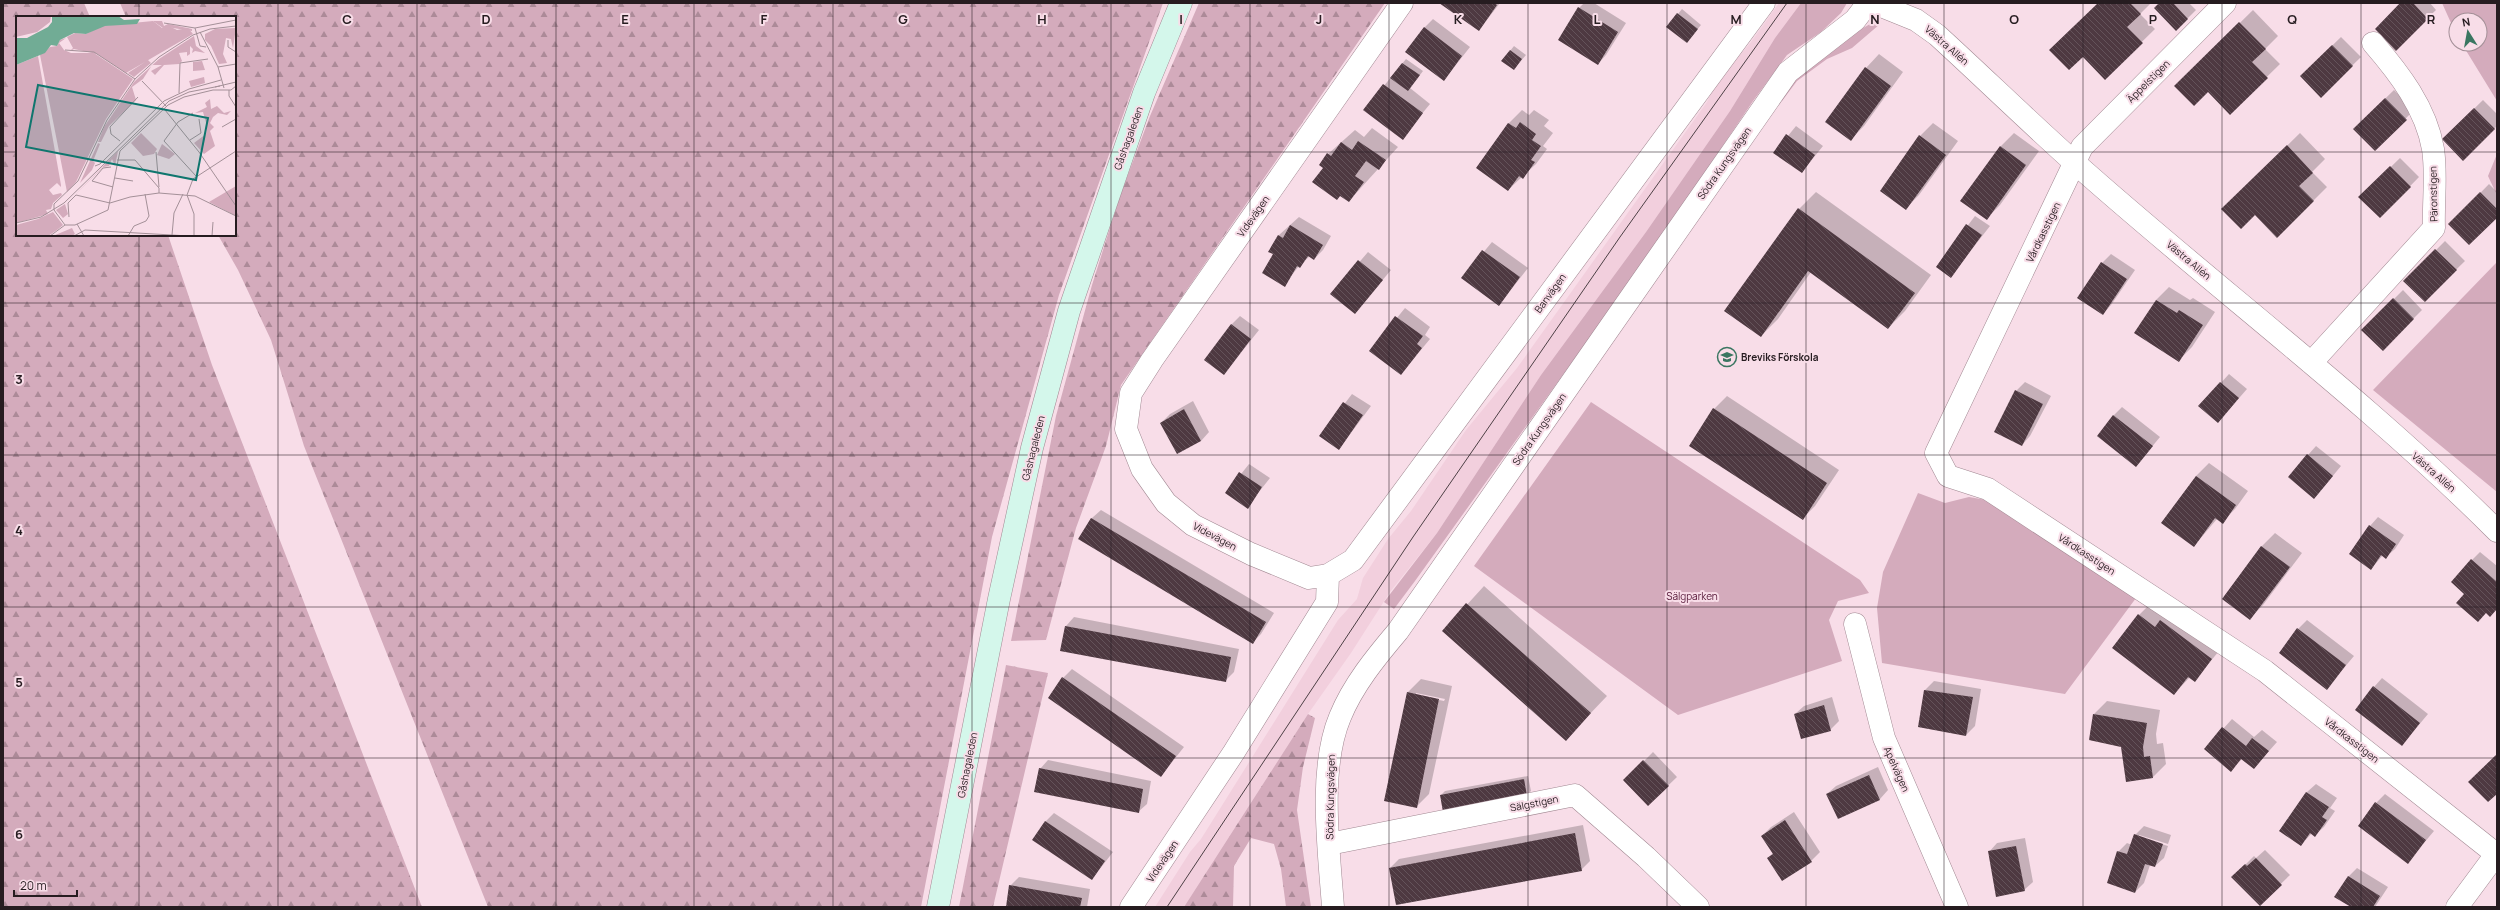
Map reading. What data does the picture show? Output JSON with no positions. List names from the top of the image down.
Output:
{
  "streets": {
    "main road": ["Gåshagaleden"],
    "street": [
      "Västra Allén",
      "Äppelstigen",
      "Södra Kungsvägen",
      "Päronstigen",
      "Videvägen",
      "Vårdkasstigen",
      "Banvägen",
      "Apelvägen",
      "Sälgstigen"
    ]
  },
  "crossings": [
    ["Västra Allén", "Äppelstigen"],
    ["Västra Allén", "Päronstigen"],
    ["Västra Allén", "Vårdkasstigen"],
    ["Äppelstigen", "Vårdkasstigen"],
    ["Södra Kungsvägen", "Sälgstigen"],
    ["Videvägen", "Banvägen"]
  ],
  "parks": ["Sälgparken"],
  "places": {
    "school or university": ["Breviks Förskola"]
  },
  "scale_bar": "20 m",
  "north": "top",
  "grid": {
    "columns": [
      "C",
      "D",
      "E",
      "F",
      "G",
      "H",
      "I",
      "J",
      "K",
      "L",
      "M",
      "N",
      "O",
      "P",
      "Q",
      "R"
    ],
    "rows": [
      "3",
      "4",
      "5",
      "6"
    ]
  }
}
